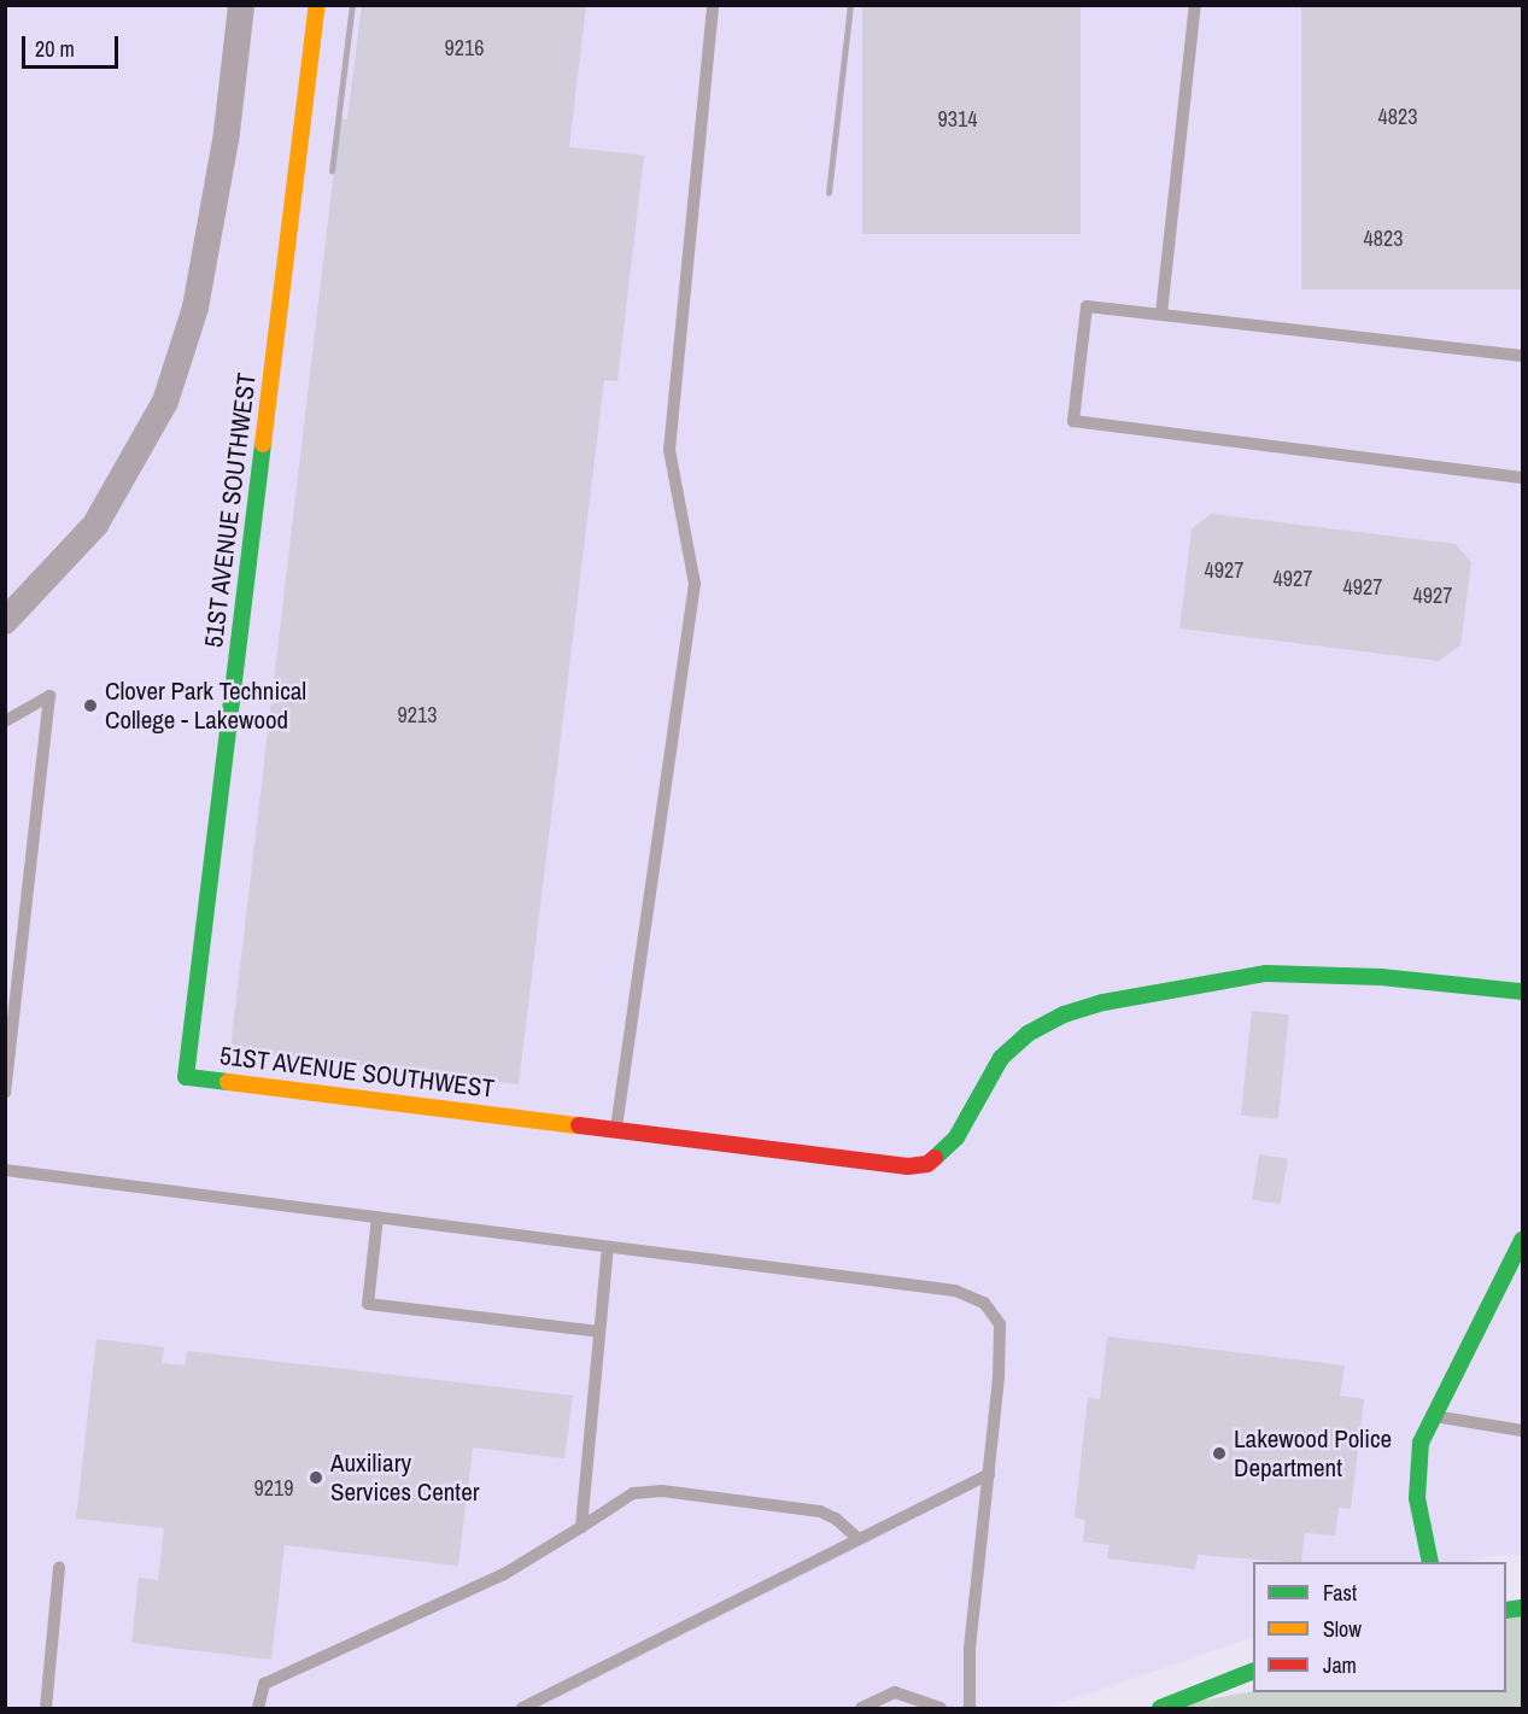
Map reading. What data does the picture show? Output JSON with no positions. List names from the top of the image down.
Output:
{
  "streets": {
    "street": ["51ST AVENUE SOUTHWEST"]
  },
  "places": ["Clover Park Technical College - Lakewood", "Lakewood Police Department", "Auxiliary Services Center"],
  "house_numbers": [
    "9216",
    "4823",
    "9314",
    "4823",
    "4927",
    "4927",
    "4927",
    "4927",
    "9213",
    "9219"
  ],
  "legend": ["Fast", "Slow", "Jam"],
  "scale_bar": "20 m"
}
